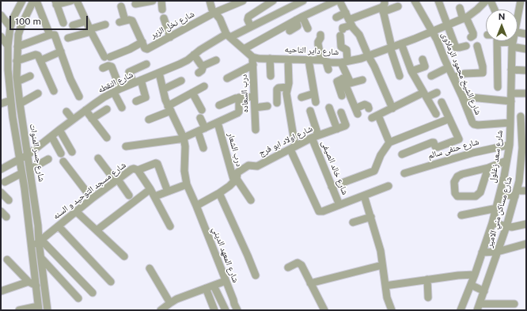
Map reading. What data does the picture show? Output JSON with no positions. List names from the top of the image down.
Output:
{
  "streets": {
    "street": [
      "شارع نخل الزير",
      "شارع داير الناحيه",
      "شارع الشيخ محمود الرملاوى",
      "شارع النقطه",
      "درب السعاده",
      "شارع اولاد ابو فرج",
      "شارع حنفى سالم",
      "درب الشعار",
      "شارع جسر المنوات",
      "شارع سعد زغلول",
      "شارع خالد الصيفى",
      "شارع مسجد التوحيد و السنه",
      "شارع مساكن مني الامير",
      "شارع المعهد الديني"
    ]
  },
  "crossings": [
    ["شارع داير الناحيه", "شارع الشيخ محمود الرملاوى"],
    ["شارع داير الناحيه", "درب السعاده"],
    ["شارع الشيخ محمود الرملاوى", "شارع سعد زغلول"],
    ["شارع النقطه", "شارع جسر المنوات"],
    ["شارع اولاد ابو فرج", "درب الشعار"],
    ["شارع اولاد ابو فرج", "شارع خالد الصيفى"],
    ["شارع اولاد ابو فرج", "شارع المعهد الديني"],
    ["شارع حنفى سالم", "شارع سعد زغلول"],
    ["شارع جسر المنوات", "شارع مسجد التوحيد و السنه"]
  ],
  "scale_bar": "100 m",
  "north": "top"
}
